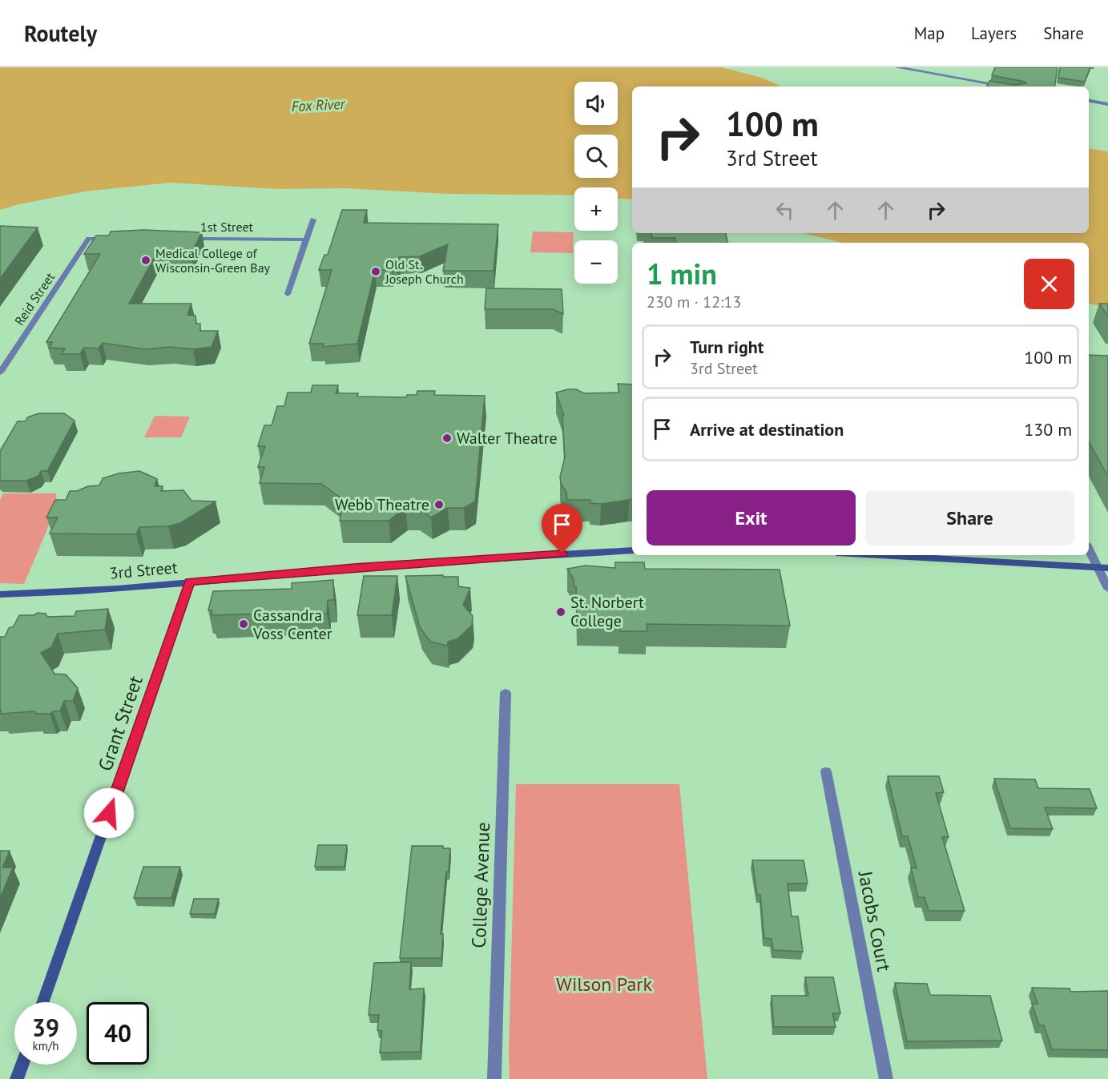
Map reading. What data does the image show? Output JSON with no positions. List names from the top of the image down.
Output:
{
  "streets": {
    "main road": ["3rd Street", "Grant Street"],
    "street": [
      "1st Street",
      "Reid Street",
      "College Avenue",
      "Jacobs Court"
    ]
  },
  "crossings": [
    ["3rd Street", "Grant Street"]
  ],
  "water": ["Fox River"],
  "parks": ["Wilson Park"],
  "places": [
    "Medical College of Wisconsin-Green Bay",
    "Old St. Joseph Church",
    "Walter Theatre",
    "Webb Theatre",
    "St. Norbert College",
    "Cassandra Voss Center"
  ],
  "page": {
    "header": "Routely",
    "nav": ["Map", "Layers", "Share"],
    "map_buttons": ["+", "−"],
    "turn": ["100 m", "3rd Street"],
    "heading": ["1 min", "230 m · 12:13"],
    "list": [
      {
        "name": "Turn right",
        "note": "3rd Street",
        "value": "100 m"
      },
      {
        "name": "Arrive at destination",
        "value": "130 m"
      }
    ],
    "buttons": ["Exit", "Share"],
    "speed": "39 km/h",
    "limit": "40"
  }
}
